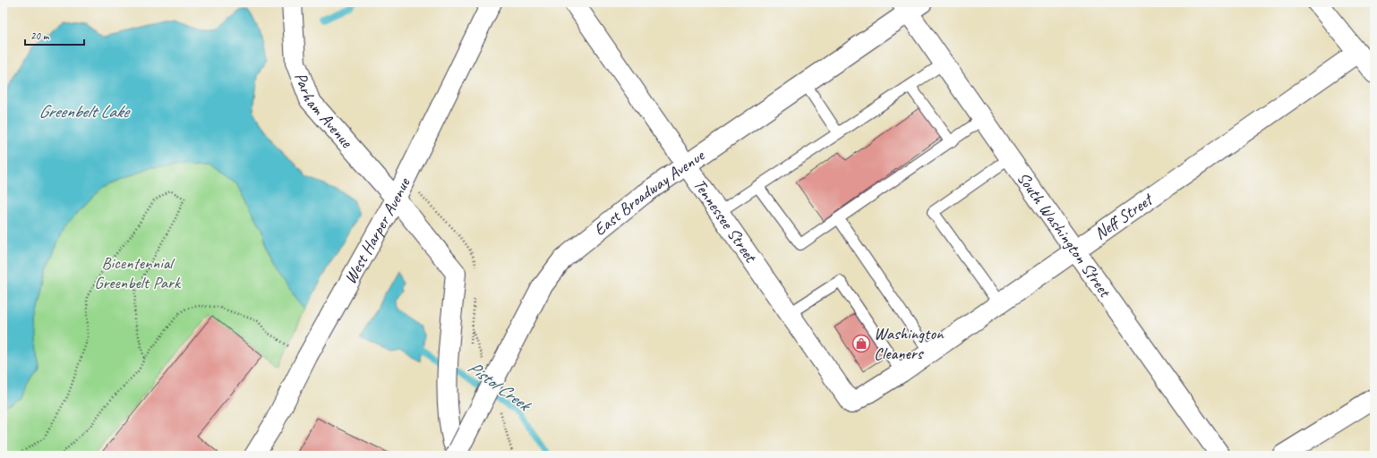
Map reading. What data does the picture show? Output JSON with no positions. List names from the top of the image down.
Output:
{
  "streets": {
    "street": [
      "Parham Avenue",
      "East Broadway Avenue",
      "Neff Street",
      "Tennessee Street",
      "West Harper Avenue",
      "South Washington Street"
    ]
  },
  "crossings": [
    ["Parham Avenue", "West Harper Avenue"],
    ["East Broadway Avenue", "Tennessee Street"],
    ["East Broadway Avenue", "South Washington Street"],
    ["Neff Street", "Tennessee Street"],
    ["Neff Street", "South Washington Street"]
  ],
  "water": ["Greenbelt Lake", "Pistol Creek"],
  "parks": ["Bicentennial Greenbelt Park"],
  "places": {
    "shop": ["Washington Cleaners"]
  },
  "scale_bar": "20 m"
}
